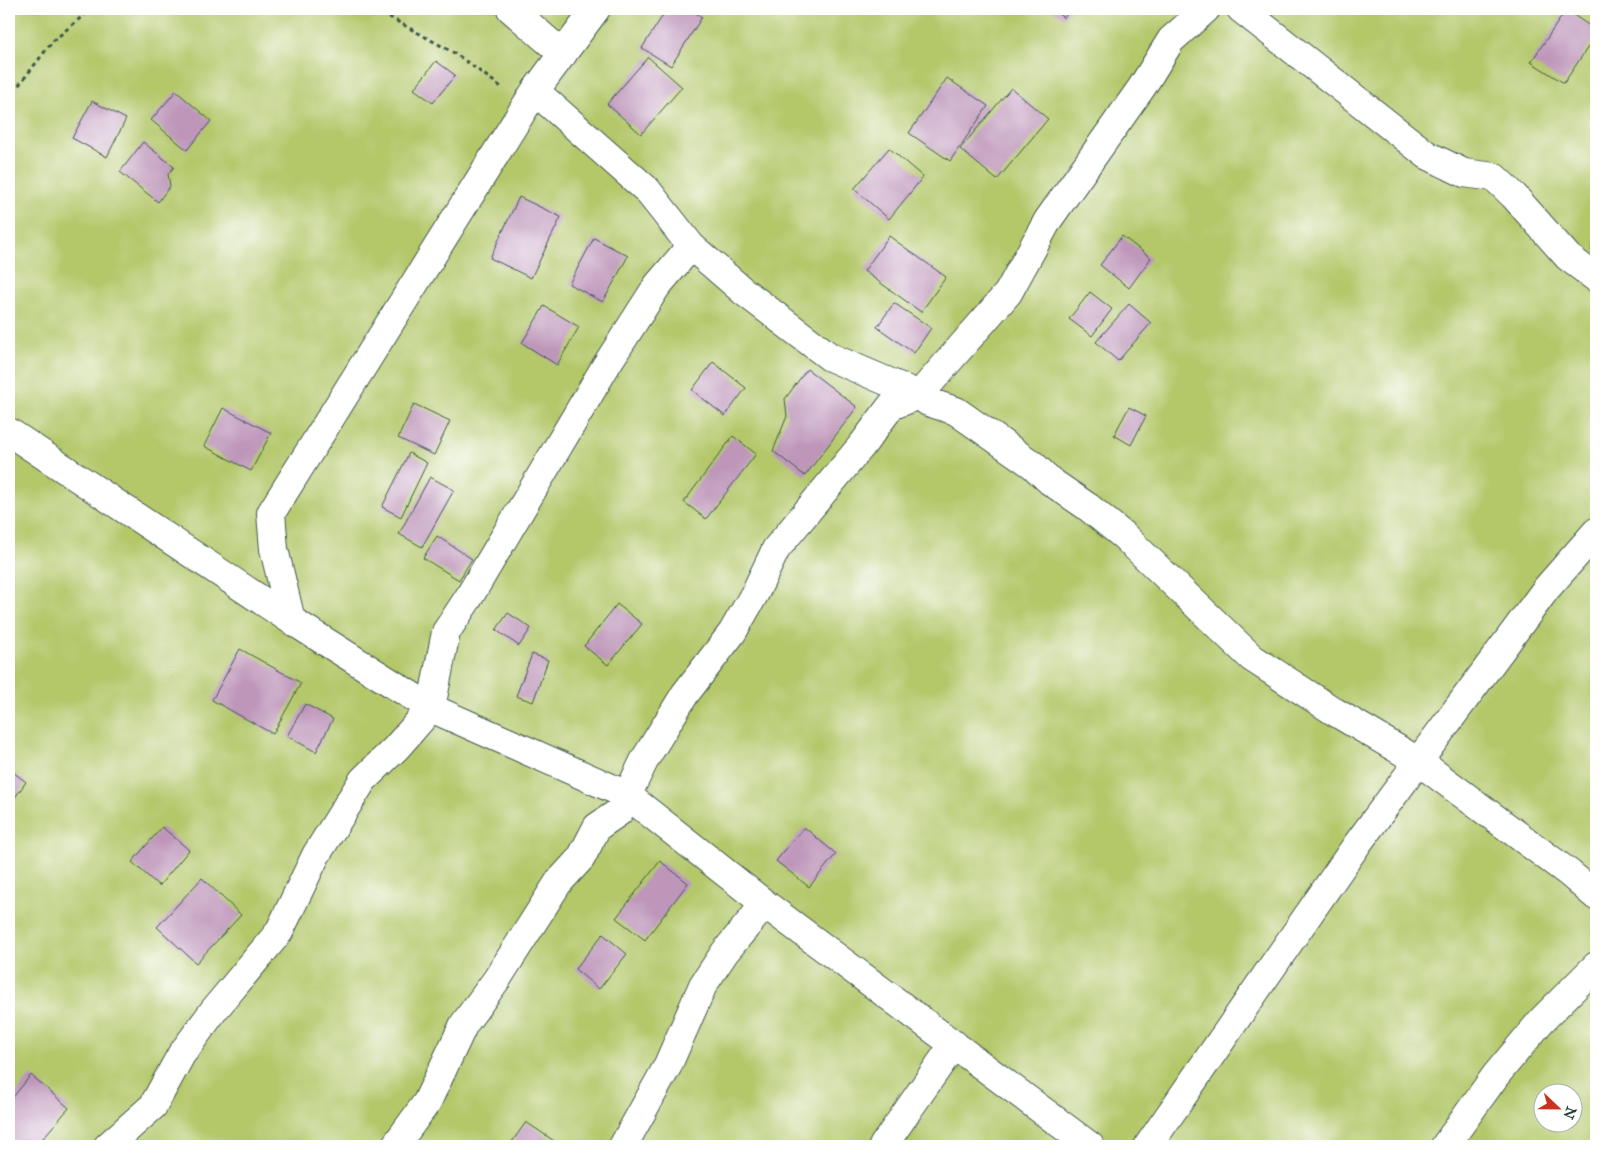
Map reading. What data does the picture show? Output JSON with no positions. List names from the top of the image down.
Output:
{
  "north": "right"
}
